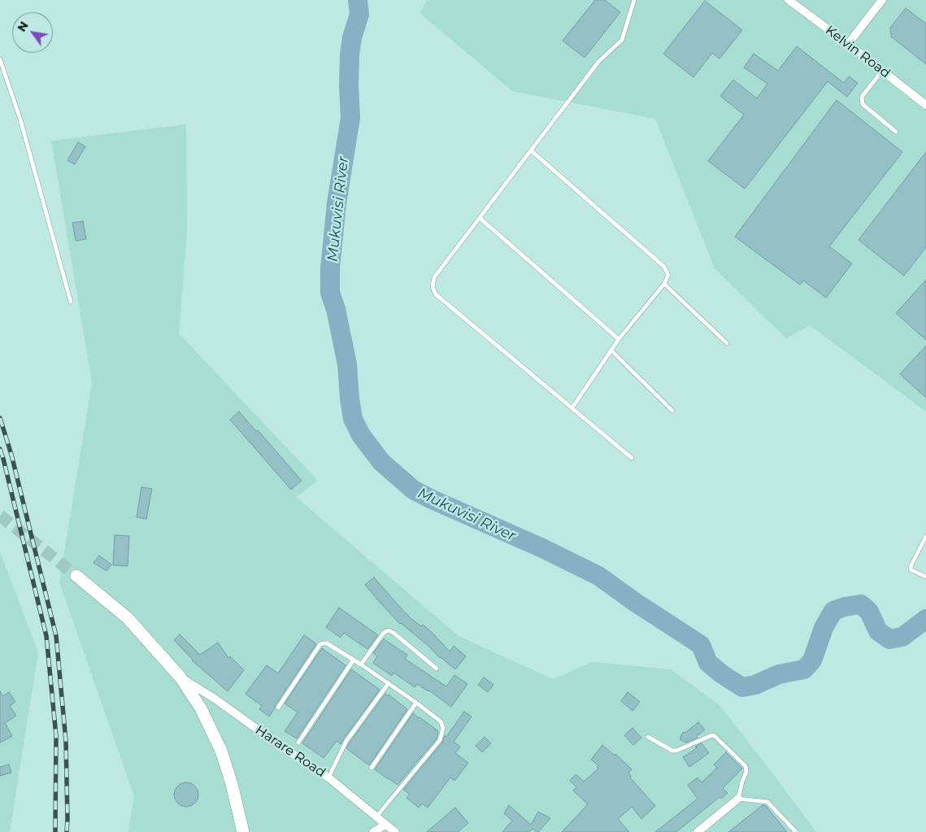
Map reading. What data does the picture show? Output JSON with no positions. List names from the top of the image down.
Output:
{
  "streets": {
    "street": ["Kelvin Road", "Harare Road"]
  },
  "water": ["Mukuvisi River"],
  "north": "top left"
}
